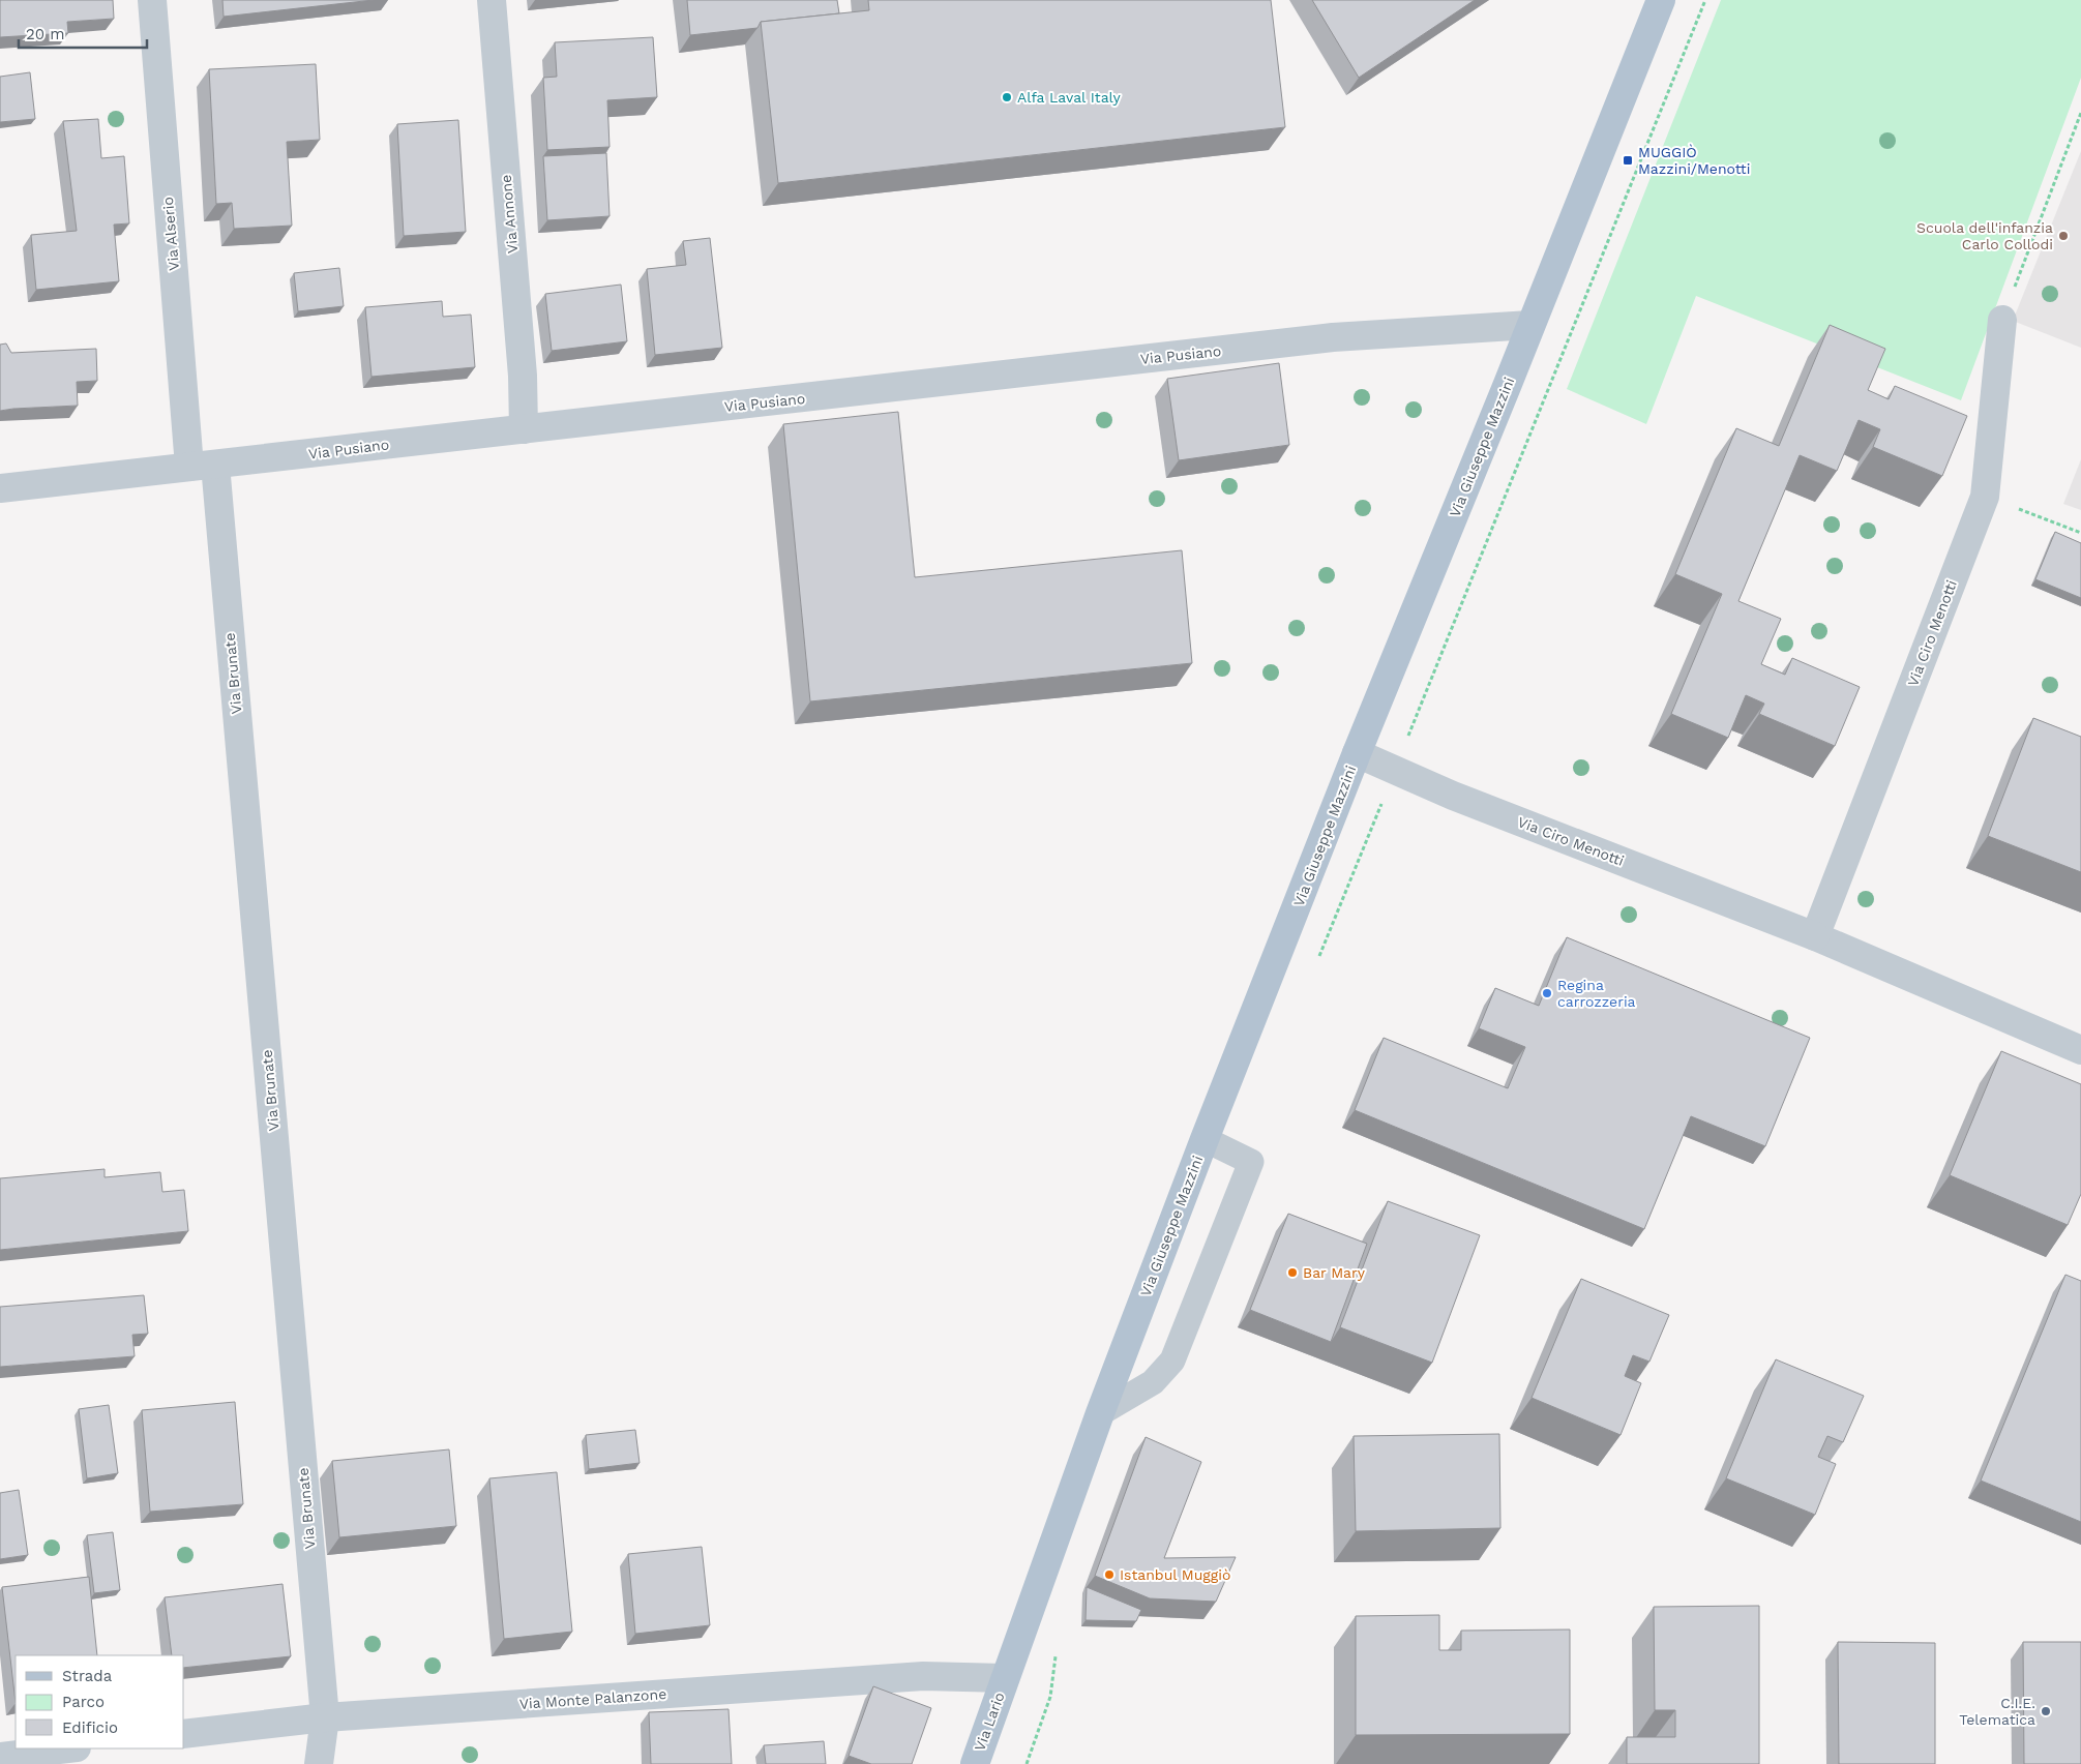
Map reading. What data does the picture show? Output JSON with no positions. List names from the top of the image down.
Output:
{
  "streets": {
    "main road": ["Via Giuseppe Mazzini", "Via Lario"],
    "street": [
      "Via Annone",
      "Via Alserio",
      "Via Pusiano",
      "Via Ciro Menotti",
      "Via Brunate",
      "Via Monte Palanzone"
    ]
  },
  "crossings": [
    ["Via Annone", "Via Pusiano"],
    ["Via Alserio", "Via Pusiano"],
    ["Via Alserio", "Via Brunate"],
    ["Via Pusiano", "Via Giuseppe Mazzini"],
    ["Via Pusiano", "Via Brunate"],
    ["Via Giuseppe Mazzini", "Via Ciro Menotti"],
    ["Via Giuseppe Mazzini", "Via Monte Palanzone"],
    ["Via Giuseppe Mazzini", "Via Lario"],
    ["Via Brunate", "Via Monte Palanzone"],
    ["Via Monte Palanzone", "Via Lario"]
  ],
  "places": {
    "other": [
      "Alfa Laval Italy",
      "Scuola dell'infanzia Carlo Collodi",
      "Regina carrozzeria",
      "Bar Mary",
      "Istanbul Muggiò",
      "C.I.E. Telematica"
    ],
    "transit": ["MUGGIÒ Mazzini/Menotti"]
  },
  "legend": ["Strada", "Parco", "Edificio"],
  "scale_bar": "20 m"
}
